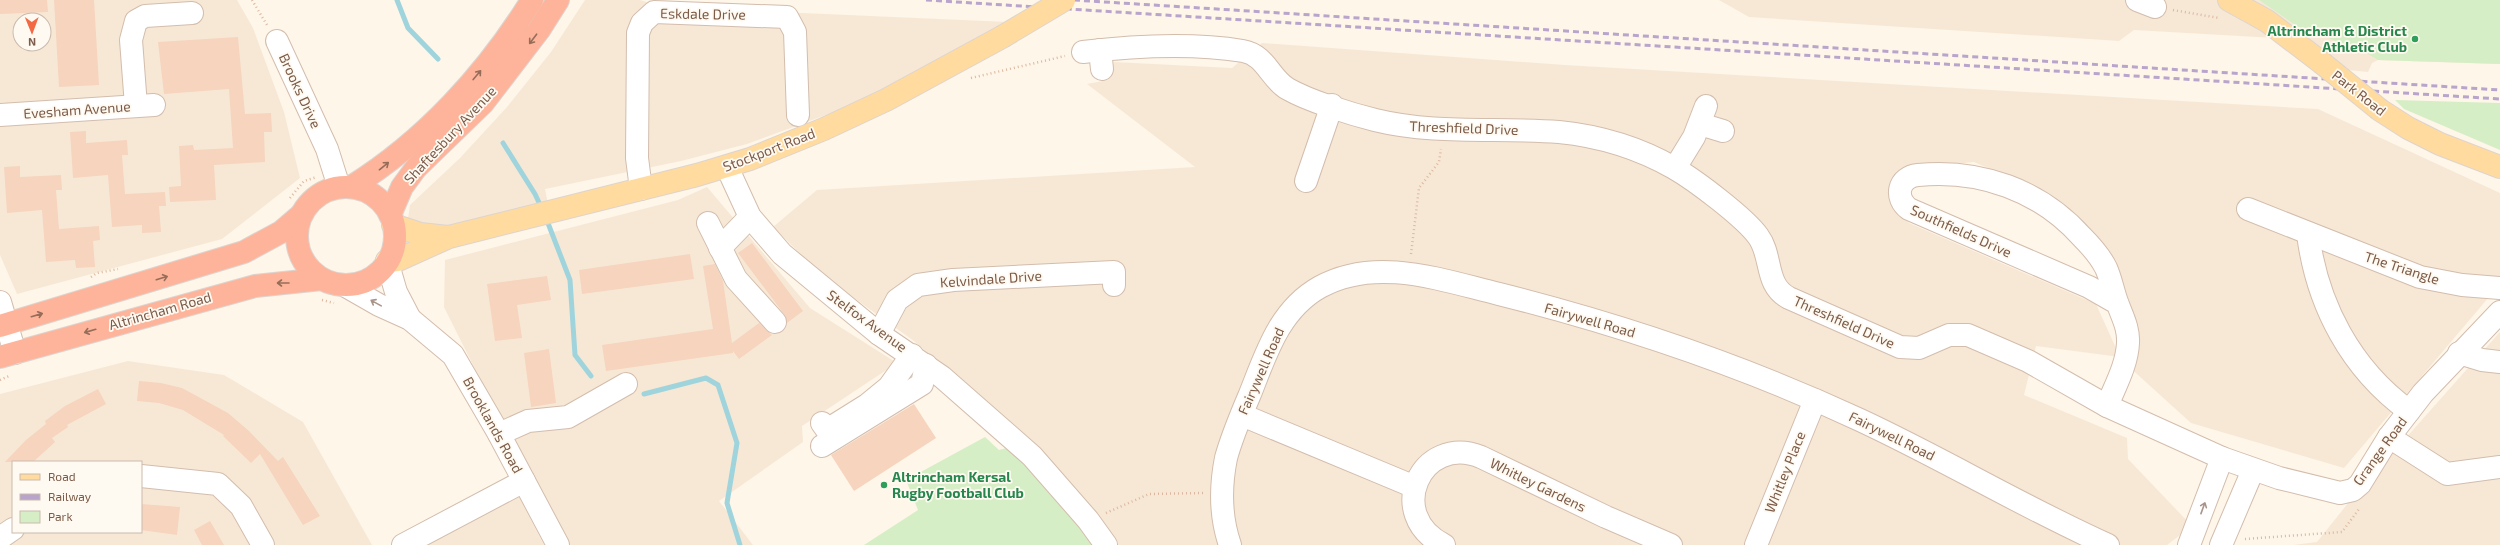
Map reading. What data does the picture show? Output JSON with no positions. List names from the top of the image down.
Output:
{
  "streets": {
    "highway": ["Shaftesbury Avenue", "Altrincham Road"],
    "main road": ["Park Road", "Stockport Road"],
    "street": [
      "Eskdale Drive",
      "Brooks Drive",
      "Evesham Avenue",
      "Threshfield Drive",
      "Southfields Drive",
      "The Triangle",
      "Kelvindale Drive",
      "Fairywell Road",
      "Stelfox Avenue",
      "Brooklands Road",
      "Grange Road",
      "Whitley Place",
      "Whitley Gardens"
    ]
  },
  "crossings": [
    ["Eskdale Drive", "Stockport Road"],
    ["Brooks Drive", "Shaftesbury Avenue"],
    ["Threshfield Drive", "Southfields Drive"],
    ["Shaftesbury Avenue", "Stockport Road"],
    ["Stockport Road", "Stelfox Avenue"],
    ["Stockport Road", "Brooklands Road"],
    ["Kelvindale Drive", "Stelfox Avenue"],
    ["Fairywell Road", "Whitley Place"]
  ],
  "places": ["Altrincham & District Athletic Club", "Altrincham Kersal Rugby Football Club"],
  "legend": ["Road", "Railway", "Park"],
  "north": "bottom"
}
